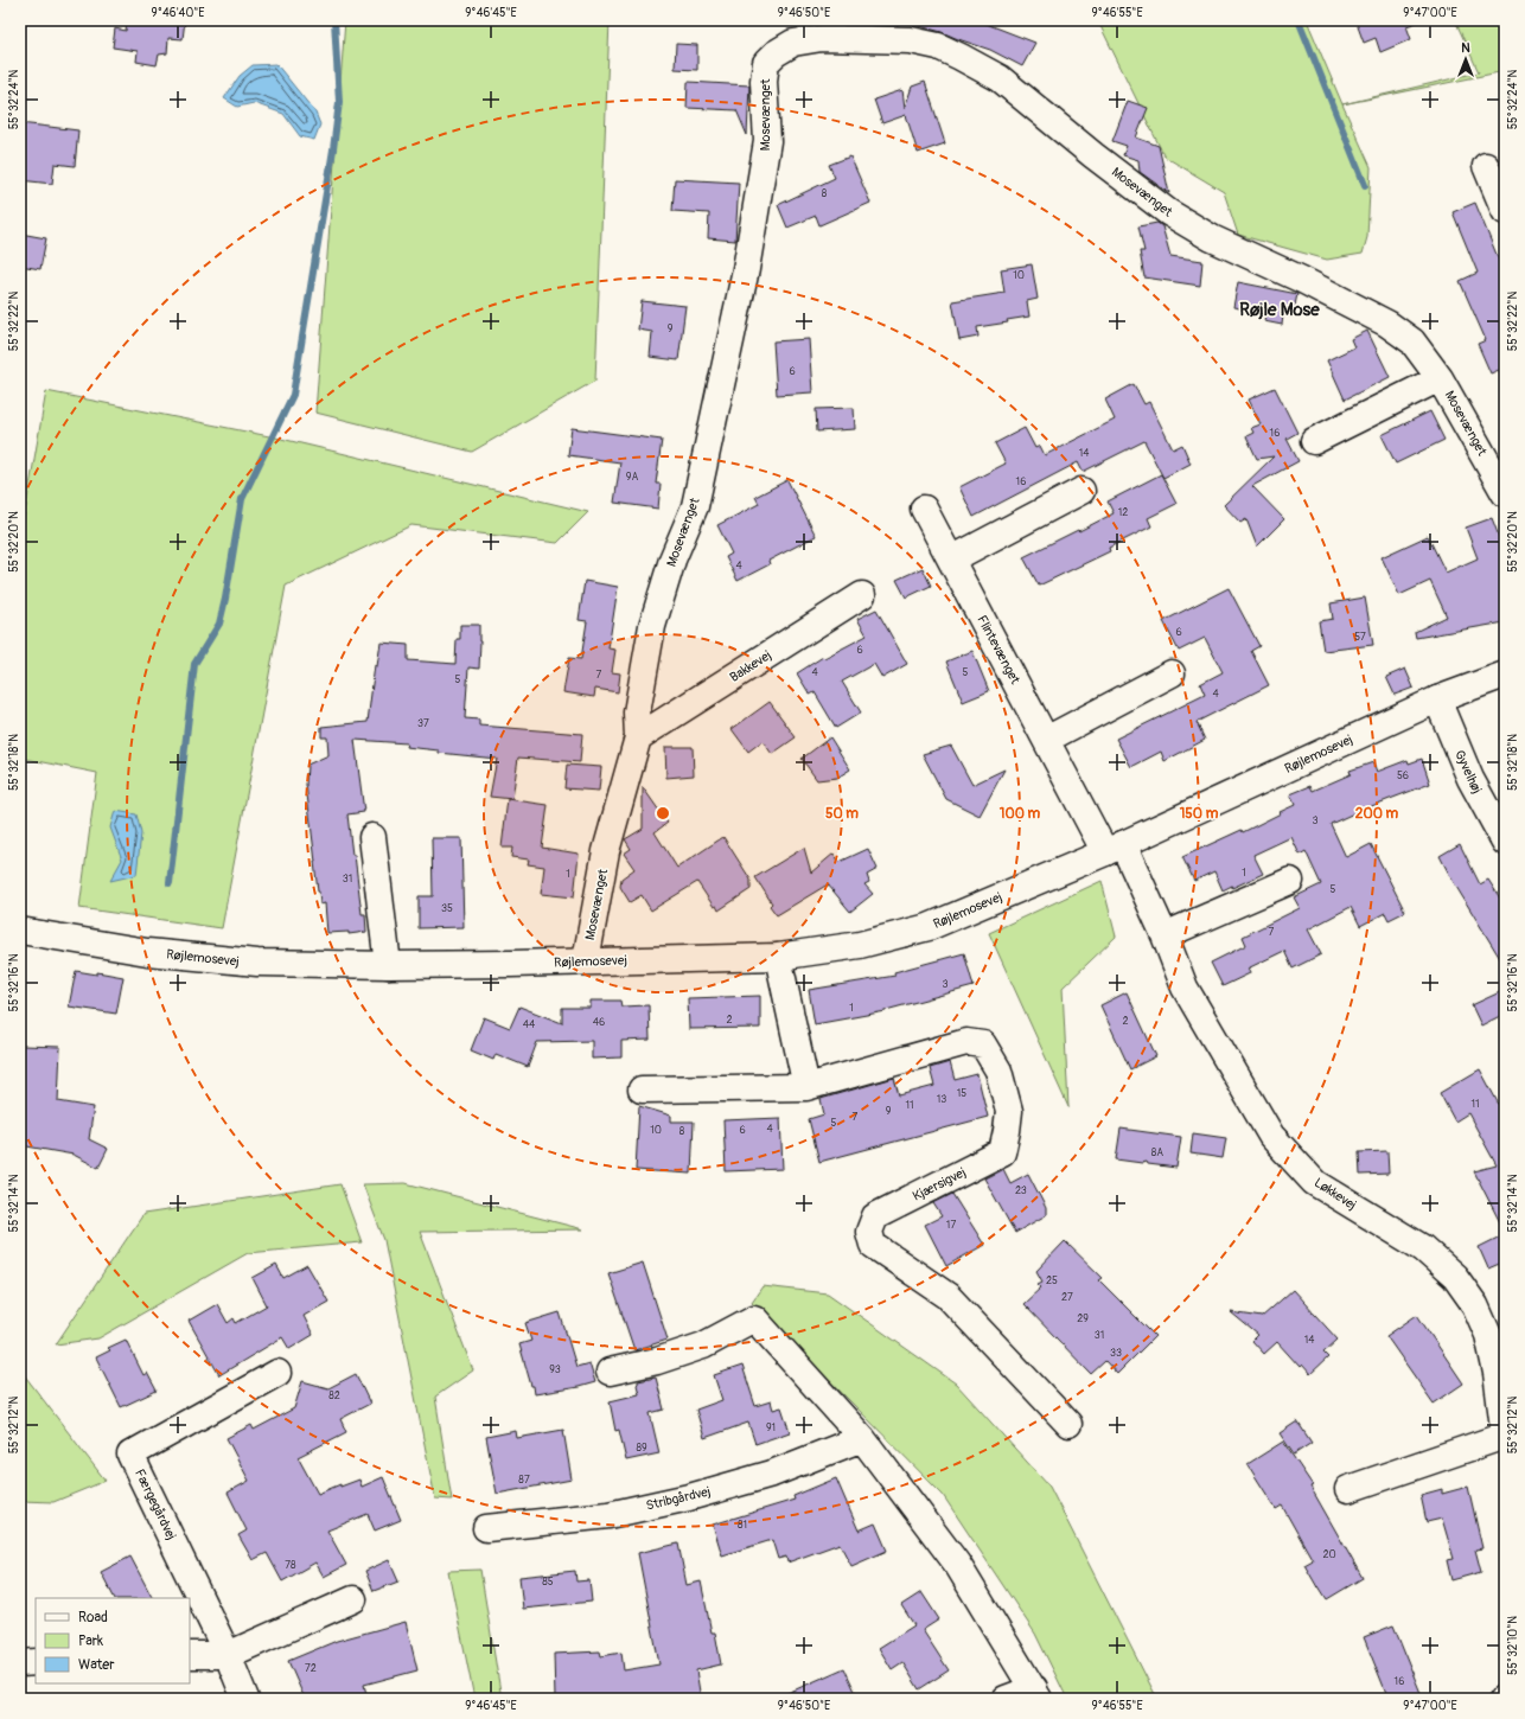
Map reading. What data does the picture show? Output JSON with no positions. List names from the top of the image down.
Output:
{
  "streets": {
    "street": [
      "Mosevænget",
      "Flintevænget",
      "Bakkevej",
      "Røjlemosevej",
      "Gyvelhøj",
      "Kjærsigvej",
      "Løkkevej",
      "Stribgårdvej",
      "Færgegårdvej"
    ]
  },
  "crossings": [
    ["Mosevænget", "Bakkevej"],
    ["Mosevænget", "Røjlemosevej"],
    ["Flintevænget", "Røjlemosevej"],
    ["Flintevænget", "Løkkevej"],
    ["Røjlemosevej", "Gyvelhøj"],
    ["Røjlemosevej", "Løkkevej"]
  ],
  "districts": ["Røjle Mose"],
  "house_numbers": [
    "8",
    "10",
    "9",
    "6",
    "16",
    "14",
    "9A",
    "16",
    "12",
    "4",
    "6",
    "57",
    "6",
    "4",
    "5",
    "7",
    "5",
    "4",
    "37",
    "56",
    "3",
    "1",
    "1",
    "31",
    "5",
    "35",
    "7",
    "3",
    "1",
    "2",
    "2",
    "46",
    "44",
    "15",
    "13",
    "11",
    "11",
    "9",
    "7",
    "5",
    "4",
    "10",
    "6",
    "8",
    "8A",
    "23",
    "17",
    "25",
    "27",
    "29",
    "31",
    "14",
    "33",
    "93",
    "82",
    "91",
    "89",
    "87",
    "81",
    "20",
    "78",
    "85",
    "72",
    "16"
  ],
  "legend": ["Road", "Park", "Water"],
  "north": "top",
  "coordinates": [
    "9°46'40\"E",
    "9°46'45\"E",
    "9°46'50\"E",
    "9°46'55\"E",
    "9°47'00\"E",
    "55°32'24\"N",
    "55°32'22\"N",
    "55°32'20\"N",
    "55°32'18\"N",
    "55°32'16\"N",
    "55°32'14\"N",
    "55°32'12\"N",
    "55°32'10\"N"
  ],
  "rings": [
    "50 m",
    "100 m",
    "150 m",
    "200 m"
  ]
}
